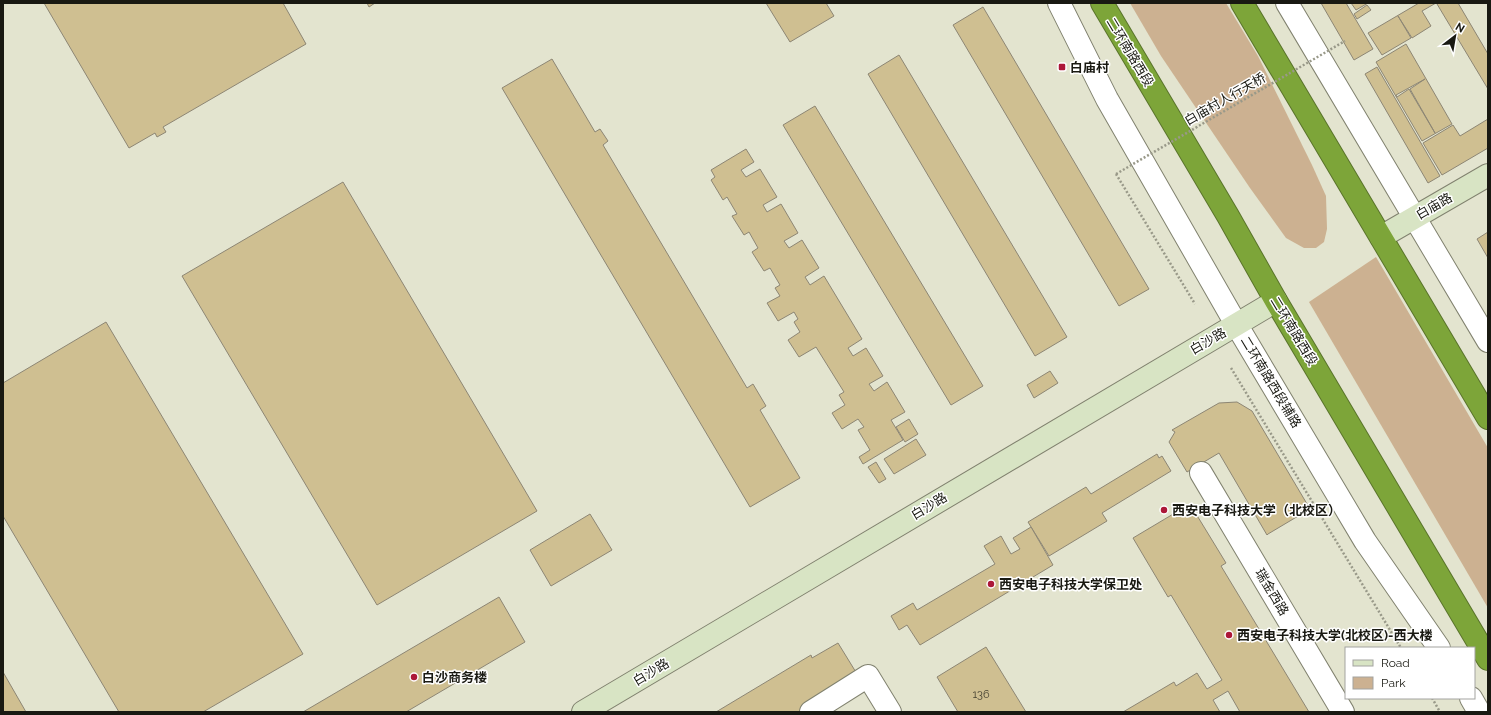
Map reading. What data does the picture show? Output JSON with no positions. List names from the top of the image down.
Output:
{
  "streets": {
    "highway": ["二环南路西段"],
    "street": [
      "白庙路",
      "白沙路",
      "二环南路西段辅路",
      "瑞金西路"
    ],
    "path": ["白庙村人行天桥"]
  },
  "crossings": [
    ["二环南路西段", "白沙路"],
    ["白沙路", "二环南路西段辅路"]
  ],
  "places": {
    "transit": ["白庙村"],
    "other": [
      "西安电子科技大学（北校区）",
      "西安电子科技大学保卫处",
      "西安电子科技大学(北校区)-西大楼",
      "白沙商务楼"
    ]
  },
  "house_numbers": ["136"],
  "legend": ["Road", "Park"],
  "north": "top right"
}
